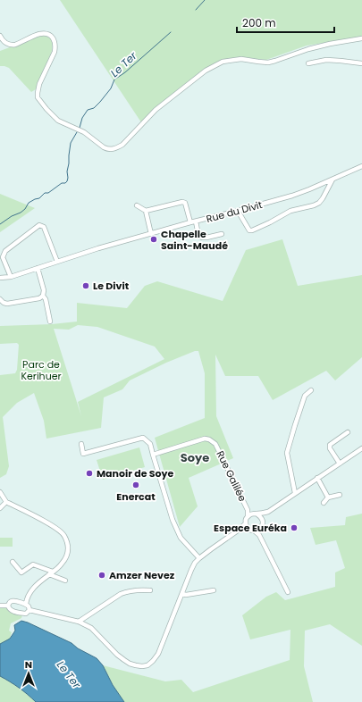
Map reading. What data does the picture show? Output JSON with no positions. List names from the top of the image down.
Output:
{
  "streets": {
    "street": ["Rue du Divit", "Rue Galilée"]
  },
  "districts": ["Soye"],
  "water": ["Le Ter"],
  "parks": ["Parc de Kerihuer"],
  "places": [
    "Chapelle Saint-Maudé",
    "Le Divit",
    "Manoir de Soye",
    "Enercat",
    "Espace Euréka",
    "Amzer Nevez"
  ],
  "scale_bar": "200 m",
  "north": "top"
}
